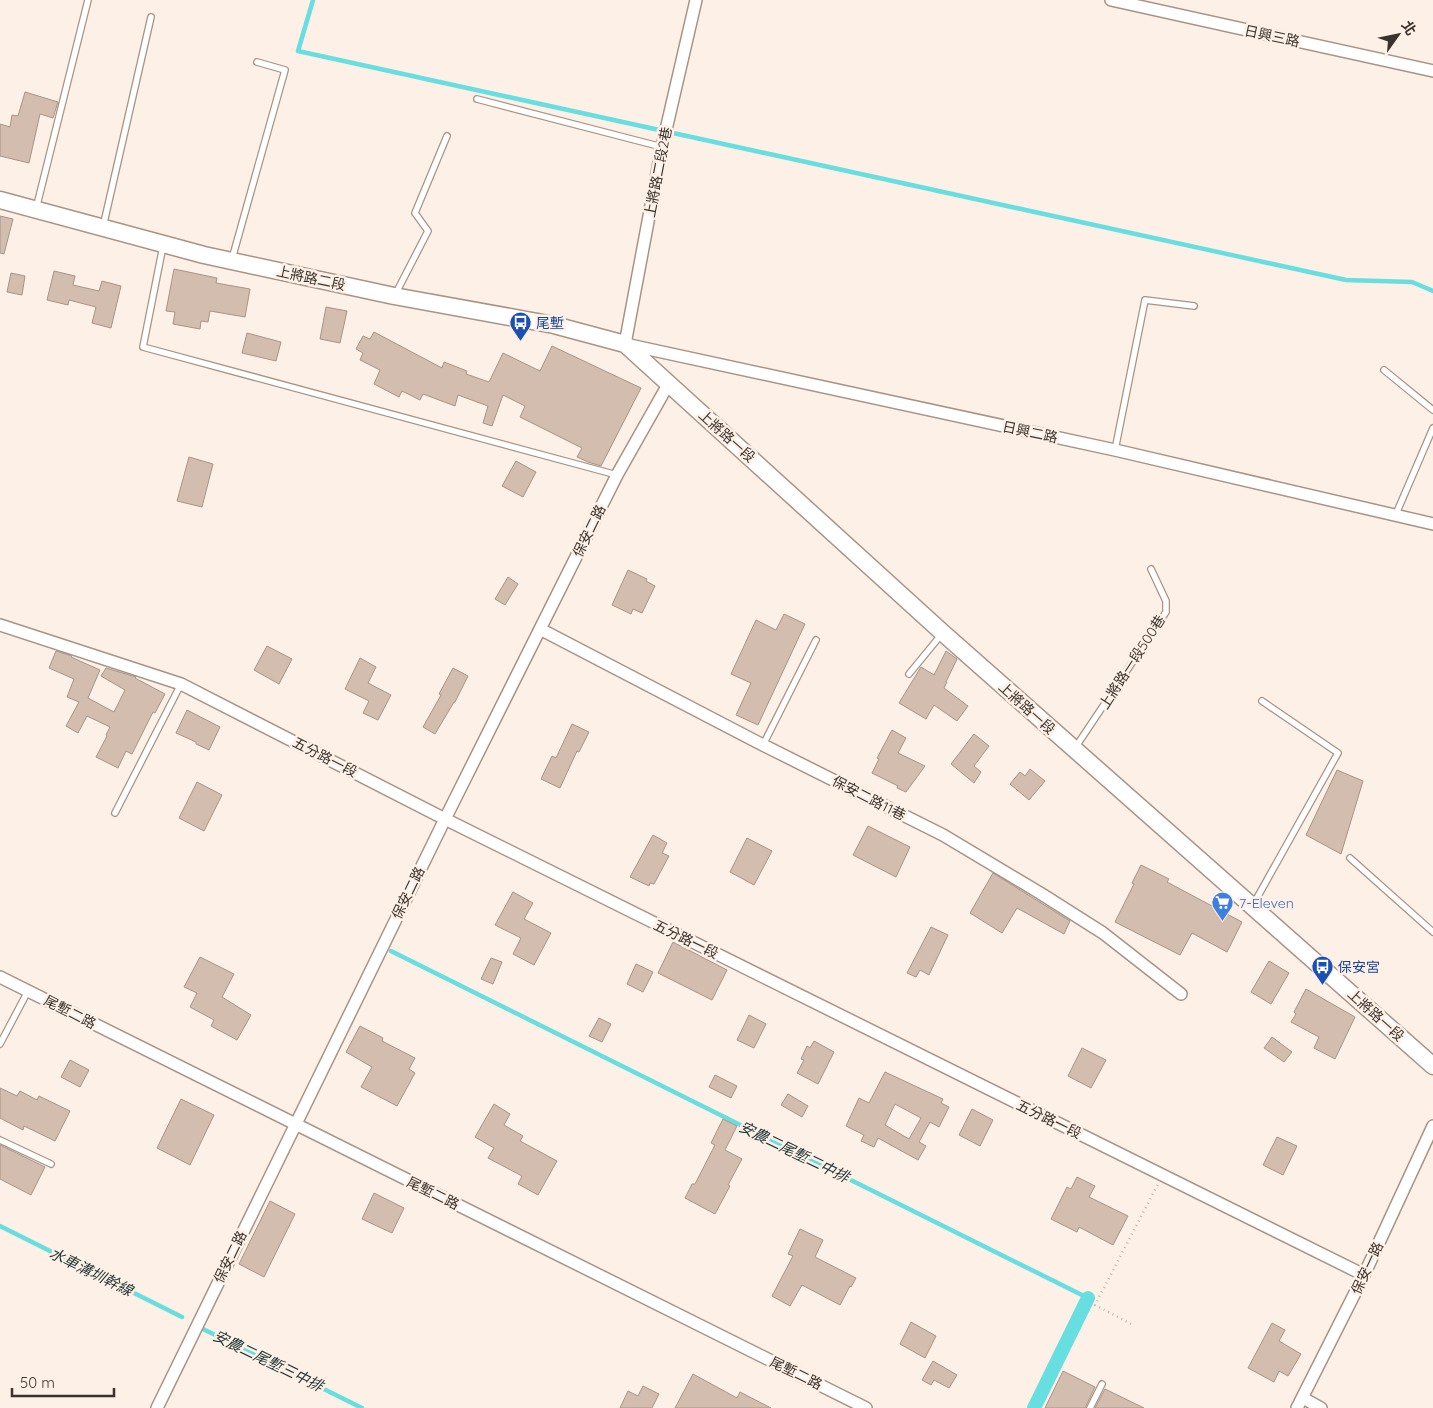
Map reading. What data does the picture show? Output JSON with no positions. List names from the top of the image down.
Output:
{
  "streets": {
    "main road": ["上將路二段", "上將路一段"],
    "street": [
      "日興三路",
      "上將路二段2巷",
      "日興二路",
      "保安二路",
      "五分路一段",
      "保安二路11巷",
      "尾塹二路",
      "保安一路"
    ],
    "lane": ["上將路一段500巷"]
  },
  "crossings": [
    ["上將路二段2巷", "上將路二段"],
    ["上將路二段2巷", "日興二路"],
    ["上將路二段2巷", "上將路一段"],
    ["上將路二段", "日興二路"],
    ["上將路二段", "上將路一段"],
    ["日興二路", "上將路一段"],
    ["上將路一段", "保安二路"],
    ["上將路一段", "上將路一段500巷"],
    ["保安二路", "五分路一段"],
    ["保安二路", "保安二路11巷"],
    ["保安二路", "尾塹二路"],
    ["五分路一段", "保安一路"]
  ],
  "water": ["安農二尾塹二中排", "水車溝圳幹線", "安農二尾塹三中排"],
  "places": {
    "bus stop": ["尾塹", "保安宮"],
    "supermarket": ["7-Eleven"]
  },
  "scale_bar": "50 m",
  "north": "top right"
}
